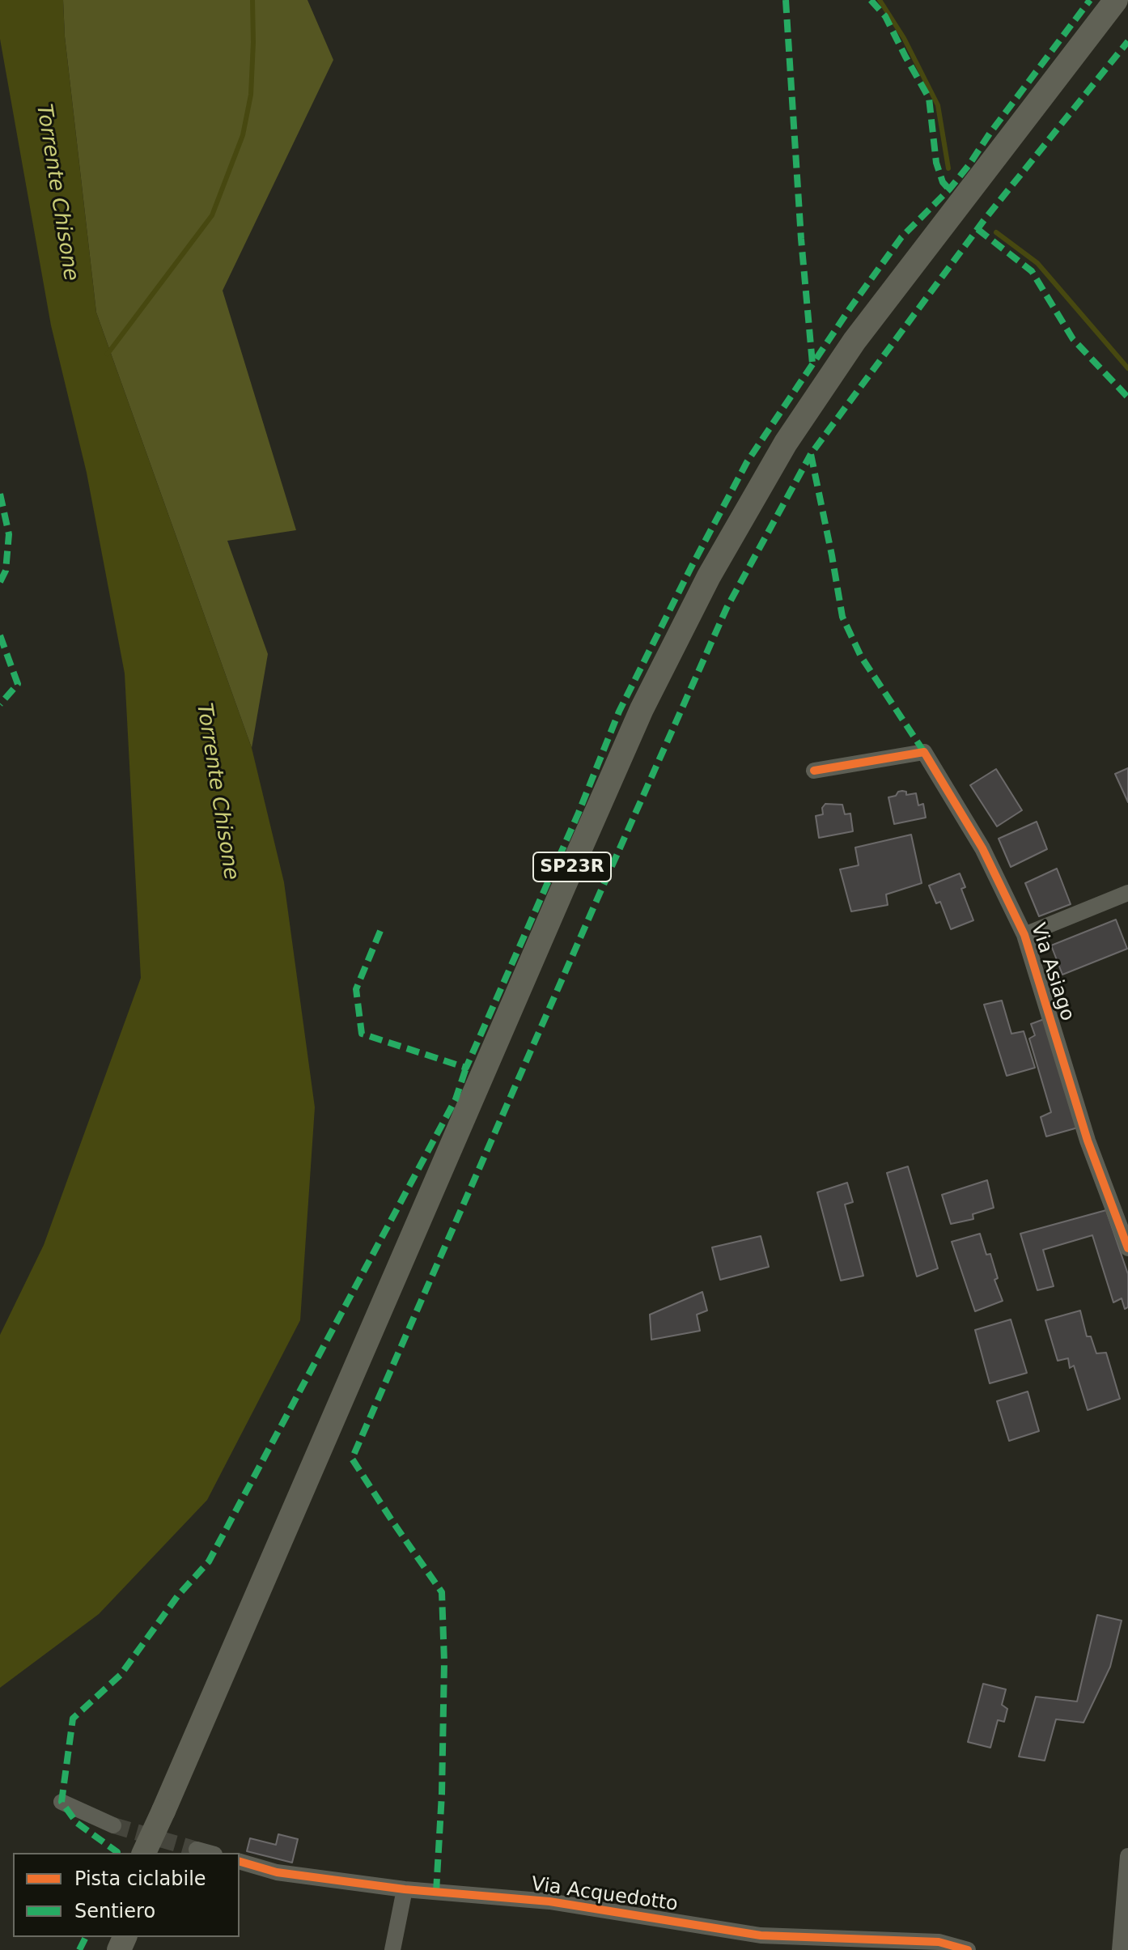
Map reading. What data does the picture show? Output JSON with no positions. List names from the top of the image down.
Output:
{
  "streets": {
    "highway": ["SP23R"],
    "street": ["Via Asiago", "Via Acquedotto"]
  },
  "water": ["Torrente Chisone"],
  "legend": ["Pista ciclabile", "Sentiero"]
}
